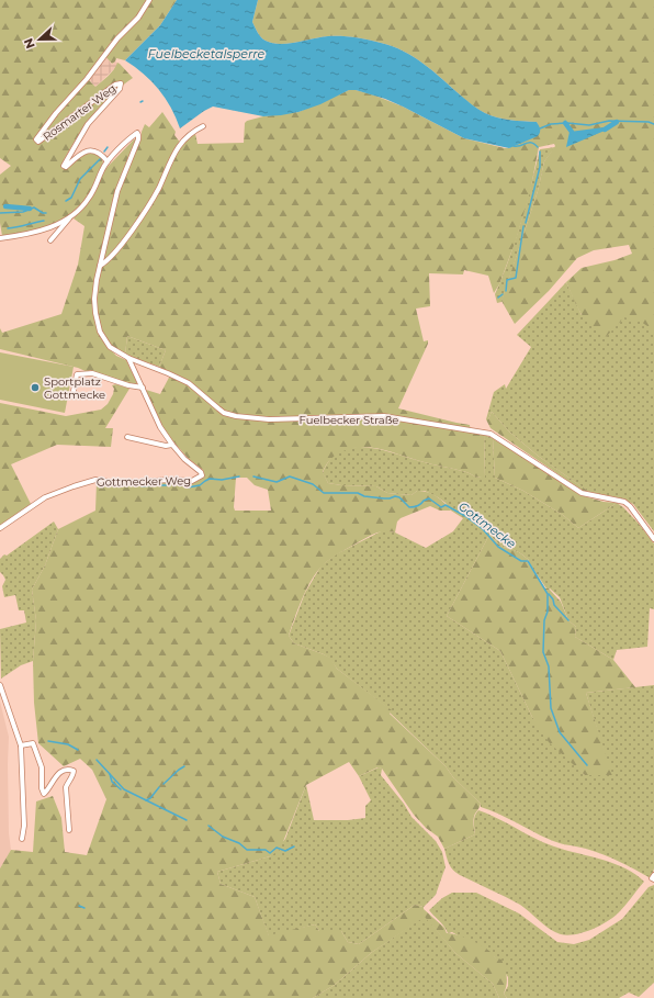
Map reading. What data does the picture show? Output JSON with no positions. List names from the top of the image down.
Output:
{
  "streets": {
    "street": ["Rosmarter Weg", "Fuelbecker Straße", "Gottmecker Weg"]
  },
  "crossings": [
    ["Rosmarter Weg", "Fuelbecker Straße"],
    ["Fuelbecker Straße", "Gottmecker Weg"]
  ],
  "water": ["Fuelbecketalsperre", "Gottmecke"],
  "places": ["Sportplatz Gottmecke"],
  "north": "left"
}
